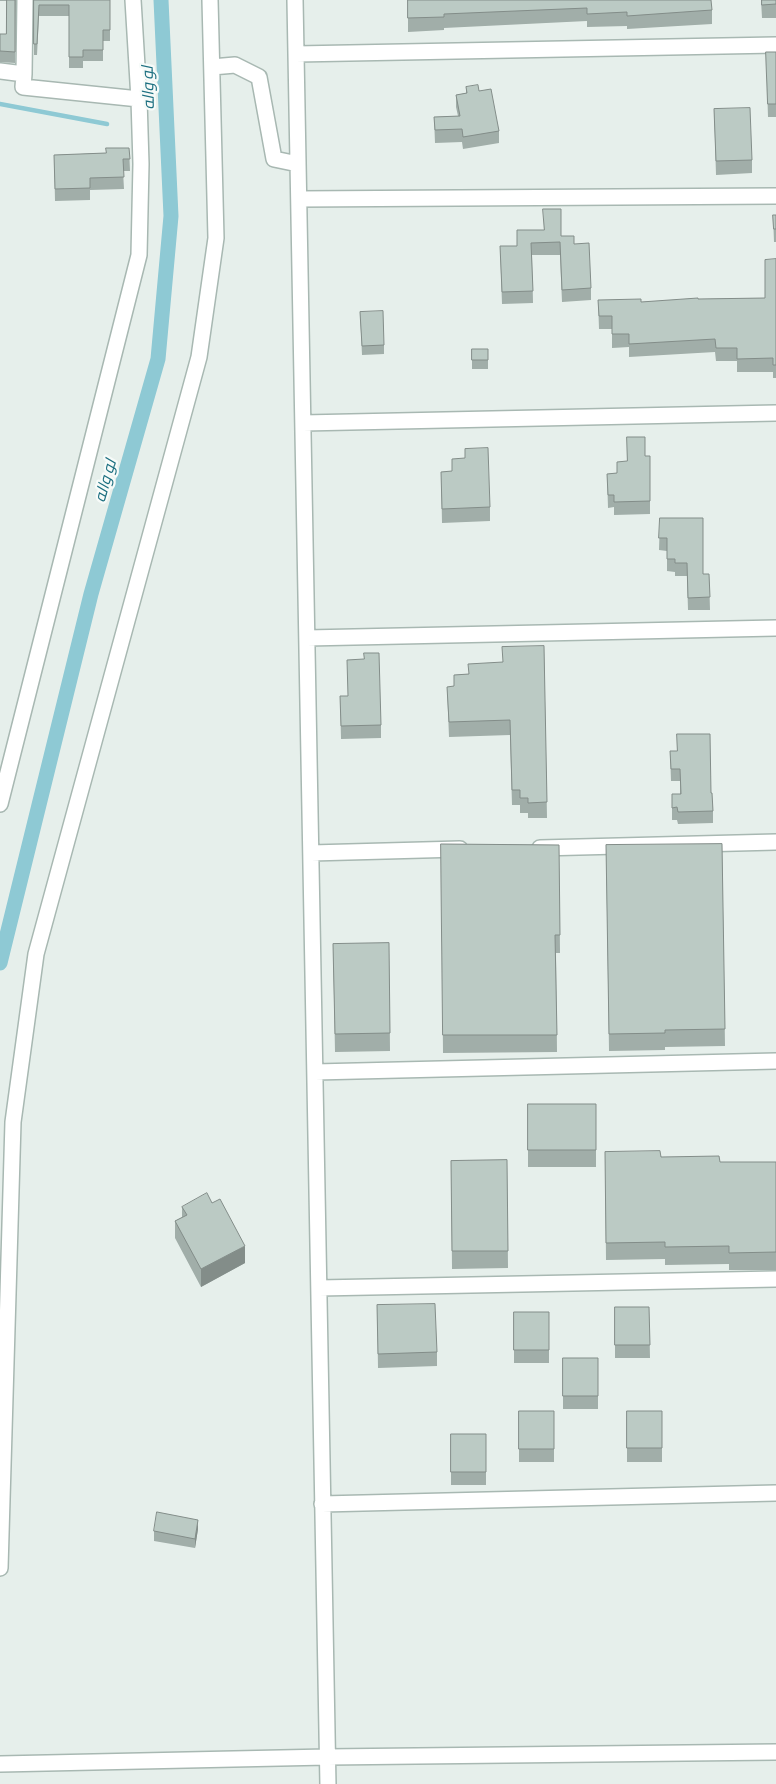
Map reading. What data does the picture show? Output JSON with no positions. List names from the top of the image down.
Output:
{
  "water": ["لو واله"]
}
